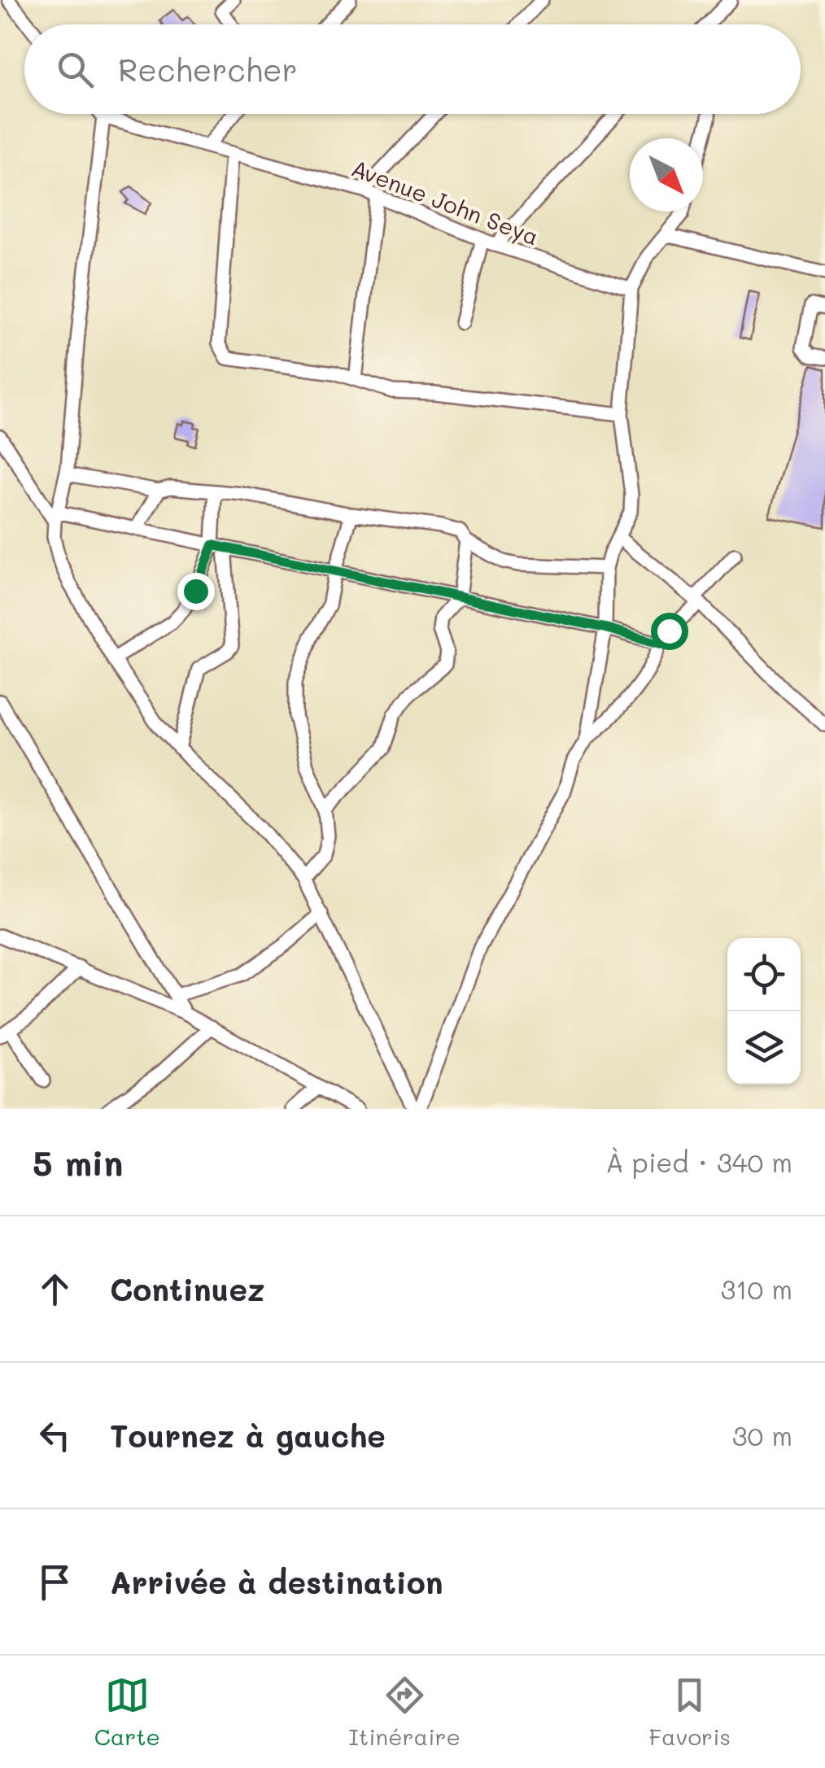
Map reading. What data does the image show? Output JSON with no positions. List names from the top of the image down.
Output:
{
  "streets": {
    "street": ["Avenue John Seya"]
  },
  "north": "bottom right",
  "page": {
    "search": "Rechercher",
    "heading": ["5 min", "À pied · 340 m"],
    "list": [
      ["Continuez", "310 m"],
      ["Tournez à gauche", "30 m"],
      "Arrivée à destination"
    ],
    "nav": ["Carte", "Itinéraire", "Favoris"]
  }
}
